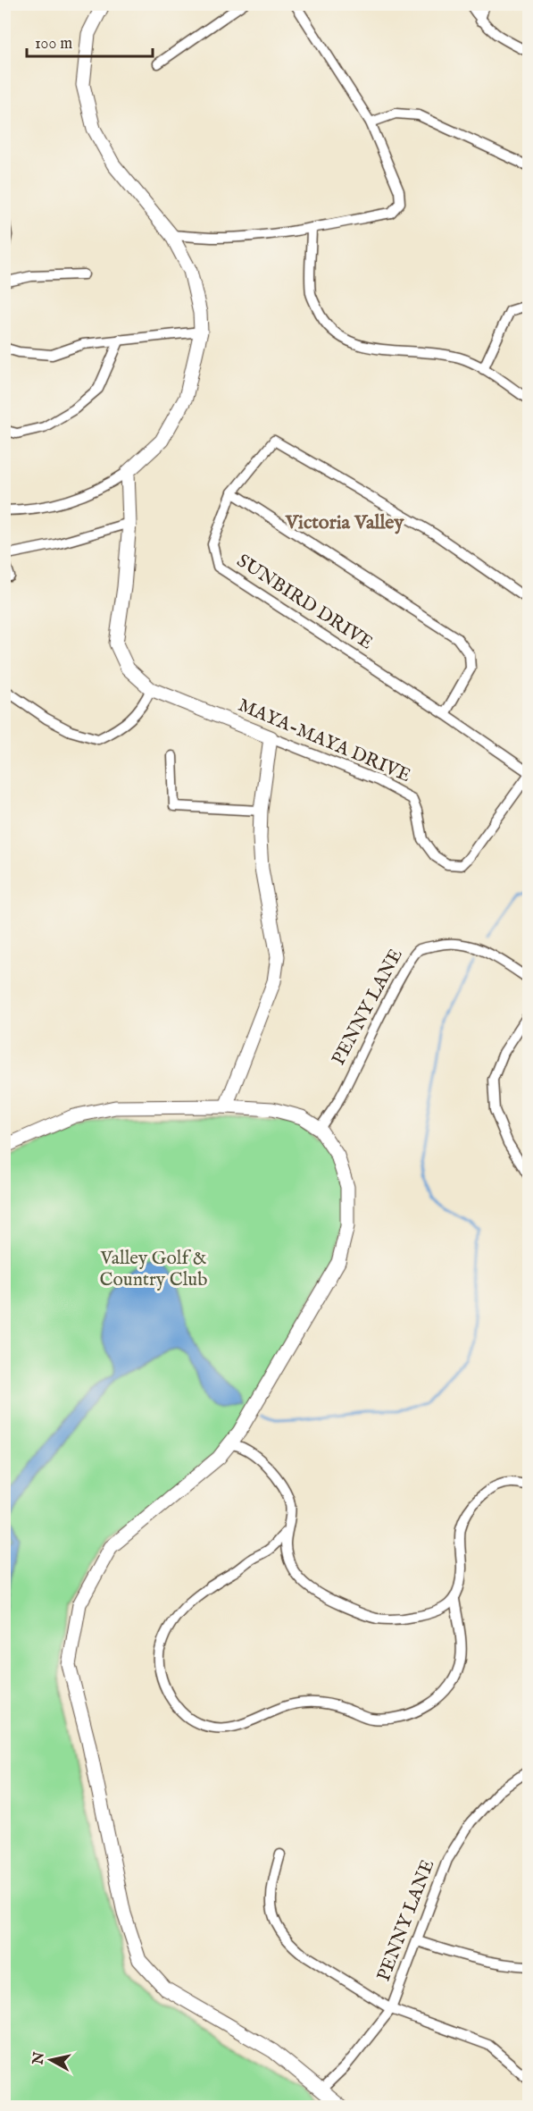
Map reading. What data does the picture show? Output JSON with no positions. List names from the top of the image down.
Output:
{
  "streets": {
    "street": ["SUNBIRD DRIVE", "MAYA-MAYA DRIVE", "PENNY LANE"]
  },
  "crossings": [
    ["SUNBIRD DRIVE", "MAYA-MAYA DRIVE"]
  ],
  "districts": ["Victoria Valley"],
  "parks": ["Valley Golf & Country Club"],
  "scale_bar": "100 m",
  "north": "left"
}
